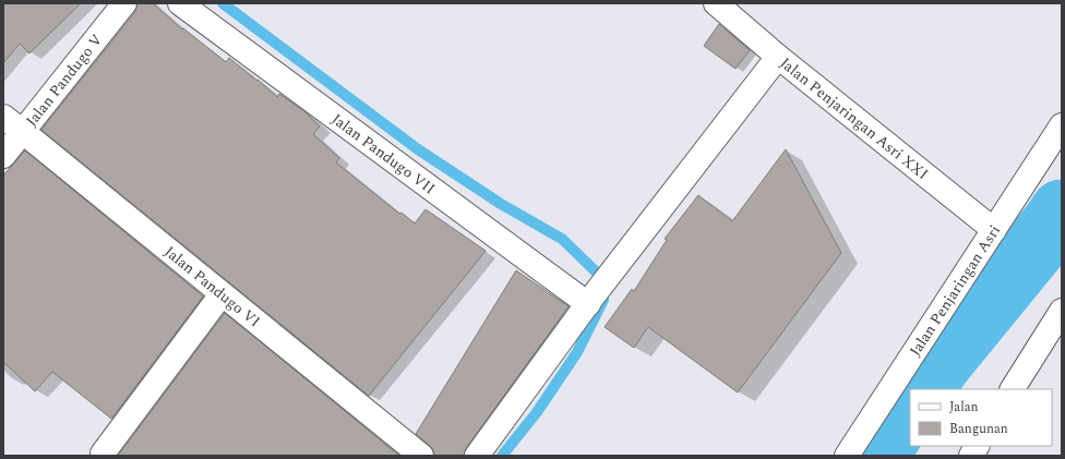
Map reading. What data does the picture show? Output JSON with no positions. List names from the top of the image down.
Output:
{
  "streets": {
    "street": [
      "Jalan Pandugo V",
      "Jalan Penjaringan Asri XXI",
      "Jalan Pandugo VII",
      "Jalan Pandugo VI",
      "Jalan Penjaringan Asri"
    ]
  },
  "crossings": [
    ["Jalan Pandugo V", "Jalan Pandugo VI"],
    ["Jalan Penjaringan Asri XXI", "Jalan Penjaringan Asri"]
  ],
  "legend": ["Jalan", "Bangunan"]
}
